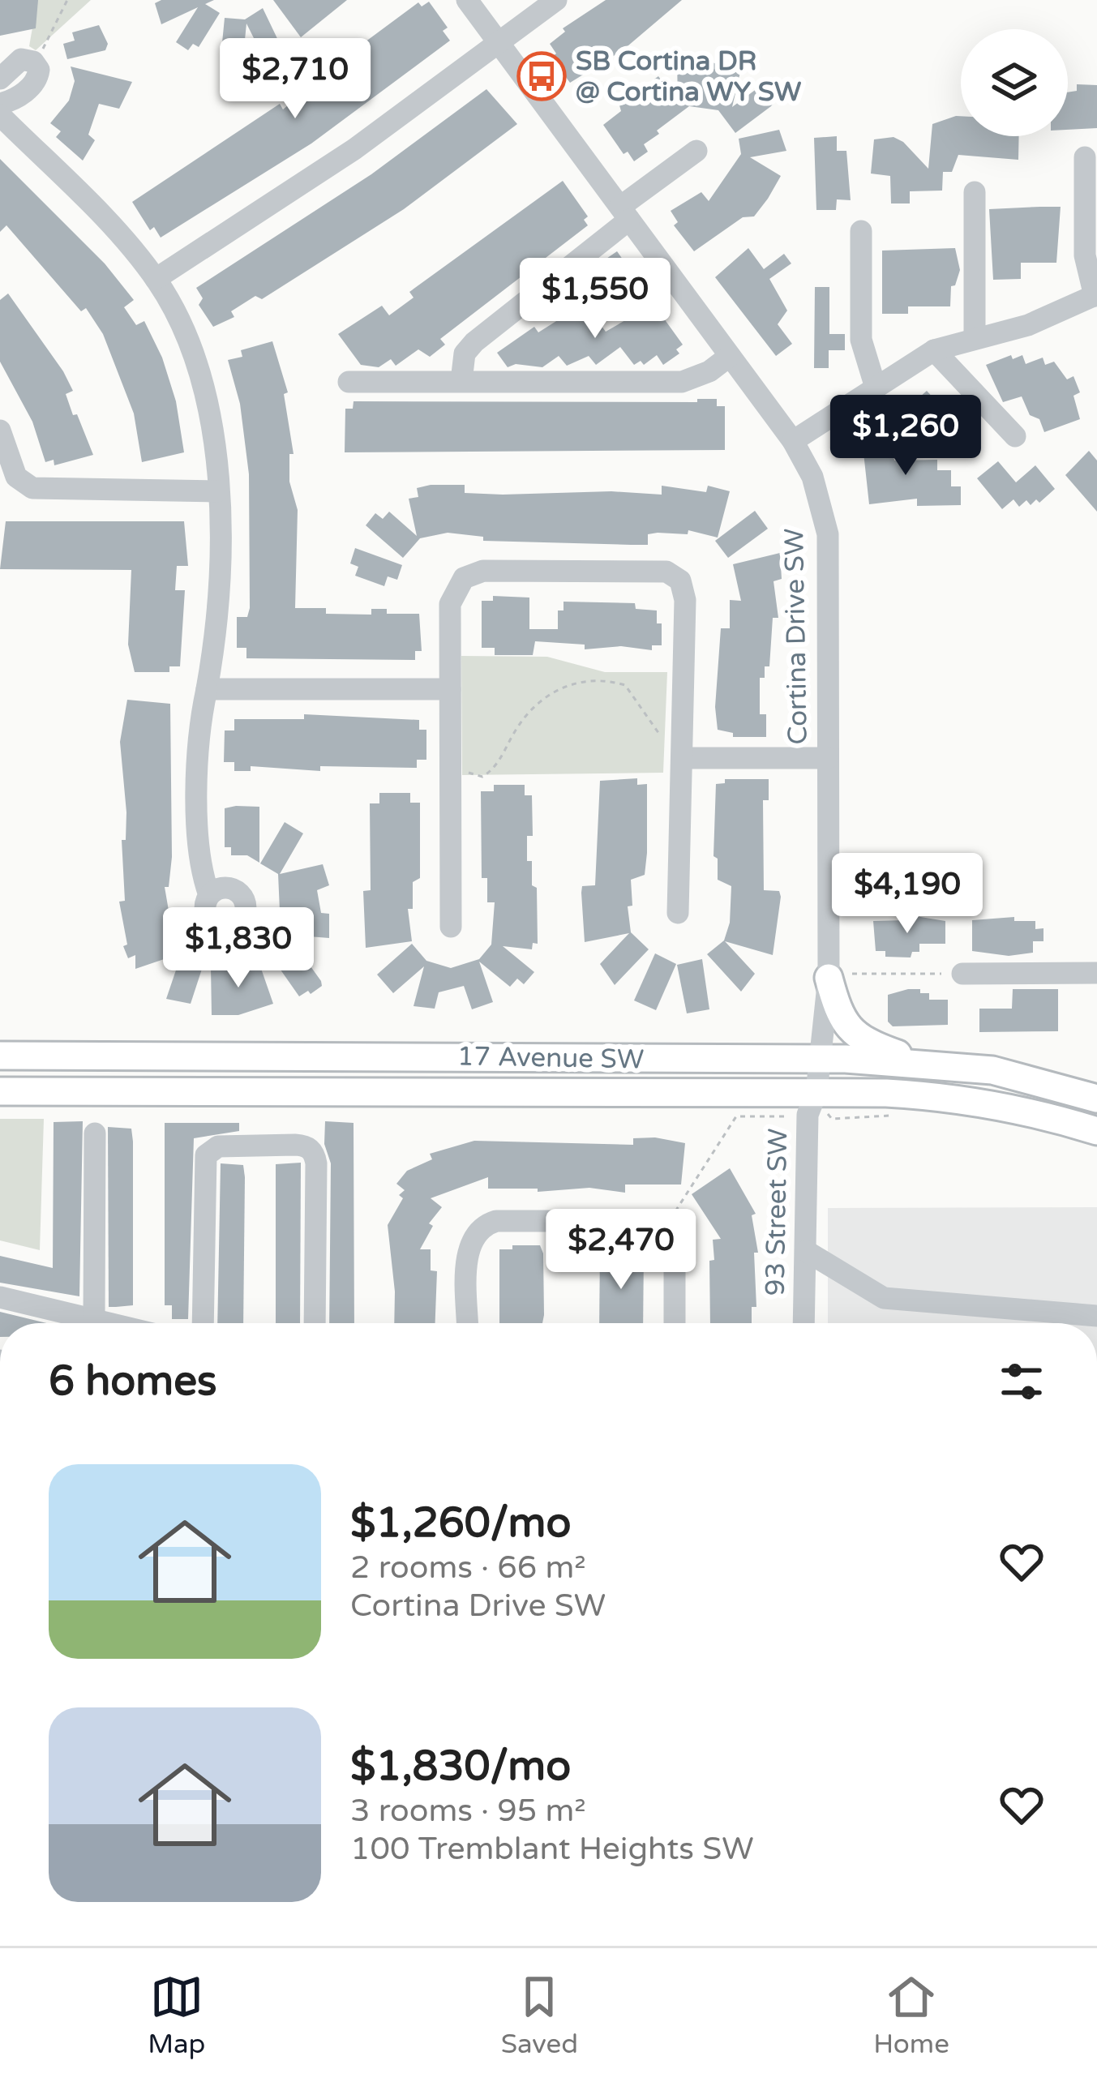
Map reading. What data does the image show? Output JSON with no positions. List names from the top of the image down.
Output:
{
  "streets": {
    "main road": ["17 Avenue SW"],
    "street": ["Cortina Drive SW", "93 Street SW"]
  },
  "crossings": [
    ["Cortina Drive SW", "17 Avenue SW"],
    ["Cortina Drive SW", "93 Street SW"],
    ["17 Avenue SW", "93 Street SW"]
  ],
  "places": {
    "bus stop": ["SB Cortina DR @ Cortina WY SW"]
  },
  "page": {
    "price": [
      "$2,710",
      "$1,550",
      "$1,260",
      "$4,190",
      "$1,830",
      "$2,470"
    ],
    "heading": "6 homes",
    "list": [
      {
        "name": "$1,260/mo",
        "note": "2 rooms · 66 m² · Cortina Drive SW"
      },
      {
        "name": "$1,830/mo",
        "note": "3 rooms · 95 m² · 100 Tremblant Heights SW"
      }
    ],
    "tabs": ["Map", "Saved", "Home"]
  }
}
